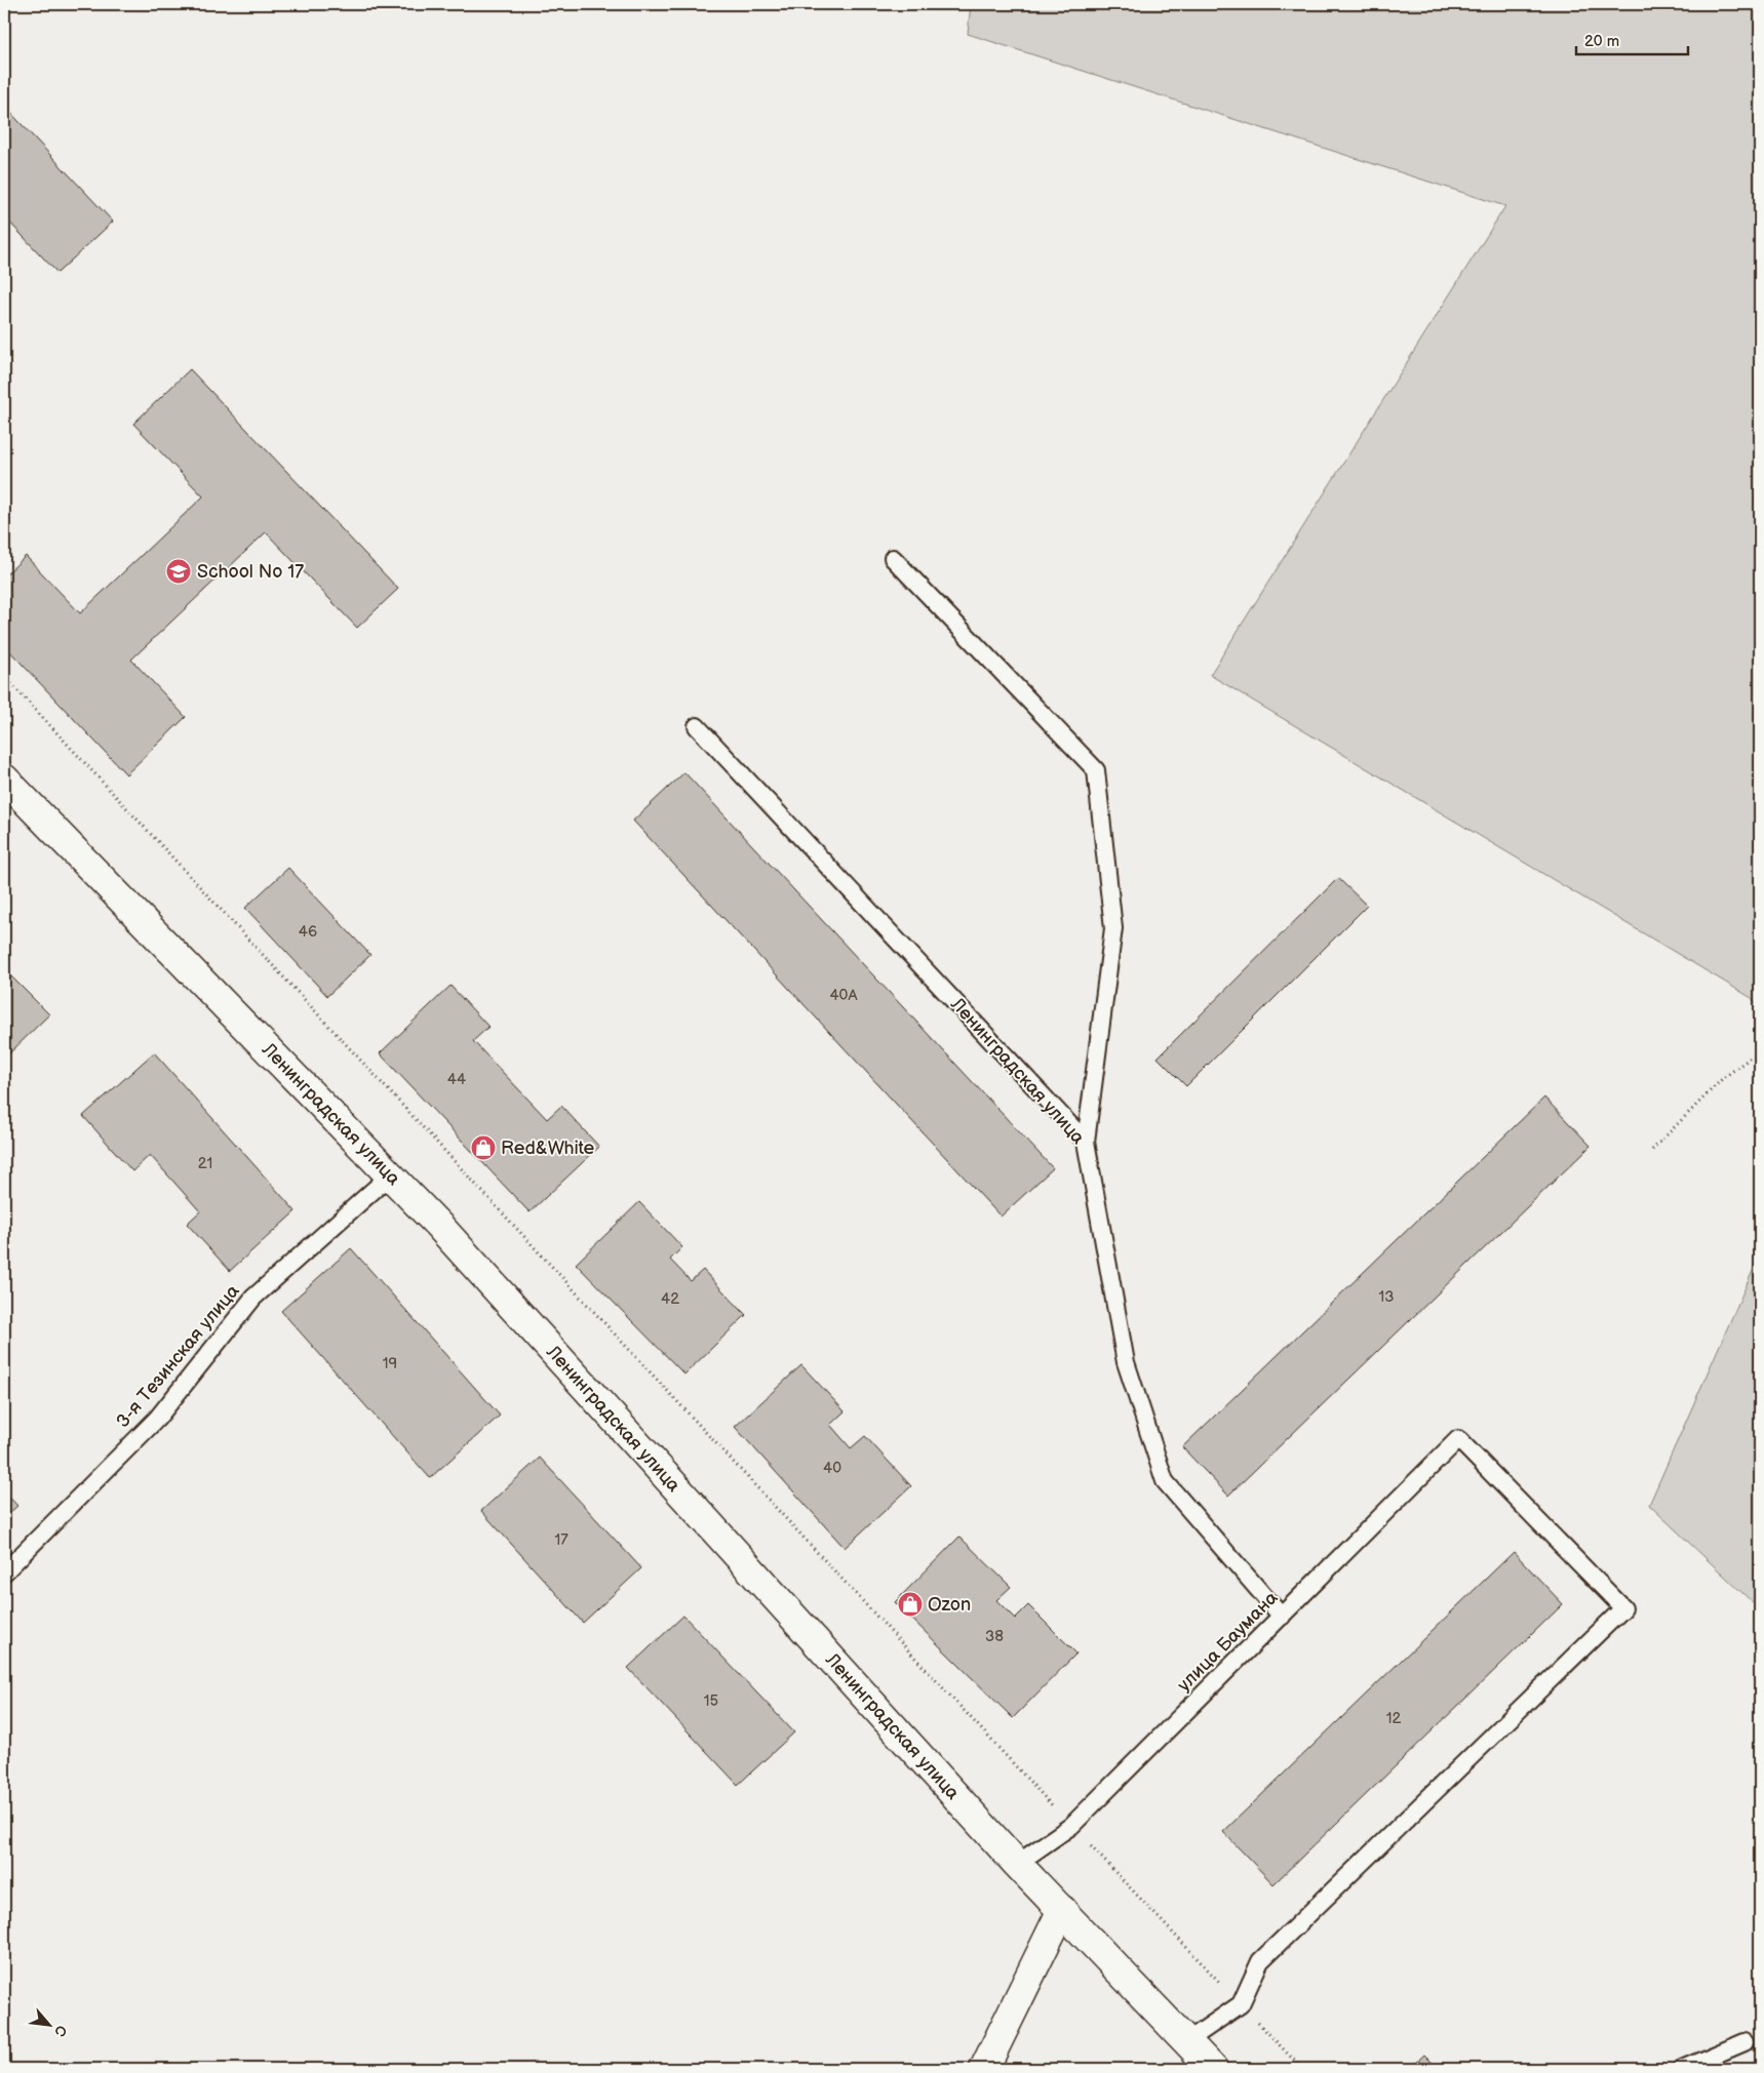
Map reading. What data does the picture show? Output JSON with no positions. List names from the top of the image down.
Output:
{
  "streets": {
    "main road": ["Ленинградская улица"],
    "lane": ["3-я Тезинская улица", "улица Баумана"]
  },
  "crossings": [
    ["Ленинградская улица", "3-я Тезинская улица"],
    ["Ленинградская улица", "улица Баумана"]
  ],
  "places": {
    "school or university": ["School No 17"],
    "shop": ["Red&White", "Ozon"]
  },
  "house_numbers": [
    "46",
    "40А",
    "44",
    "21",
    "13",
    "42",
    "19",
    "40",
    "17",
    "38",
    "15",
    "12"
  ],
  "scale_bar": "20 m",
  "north": "bottom right"
}
